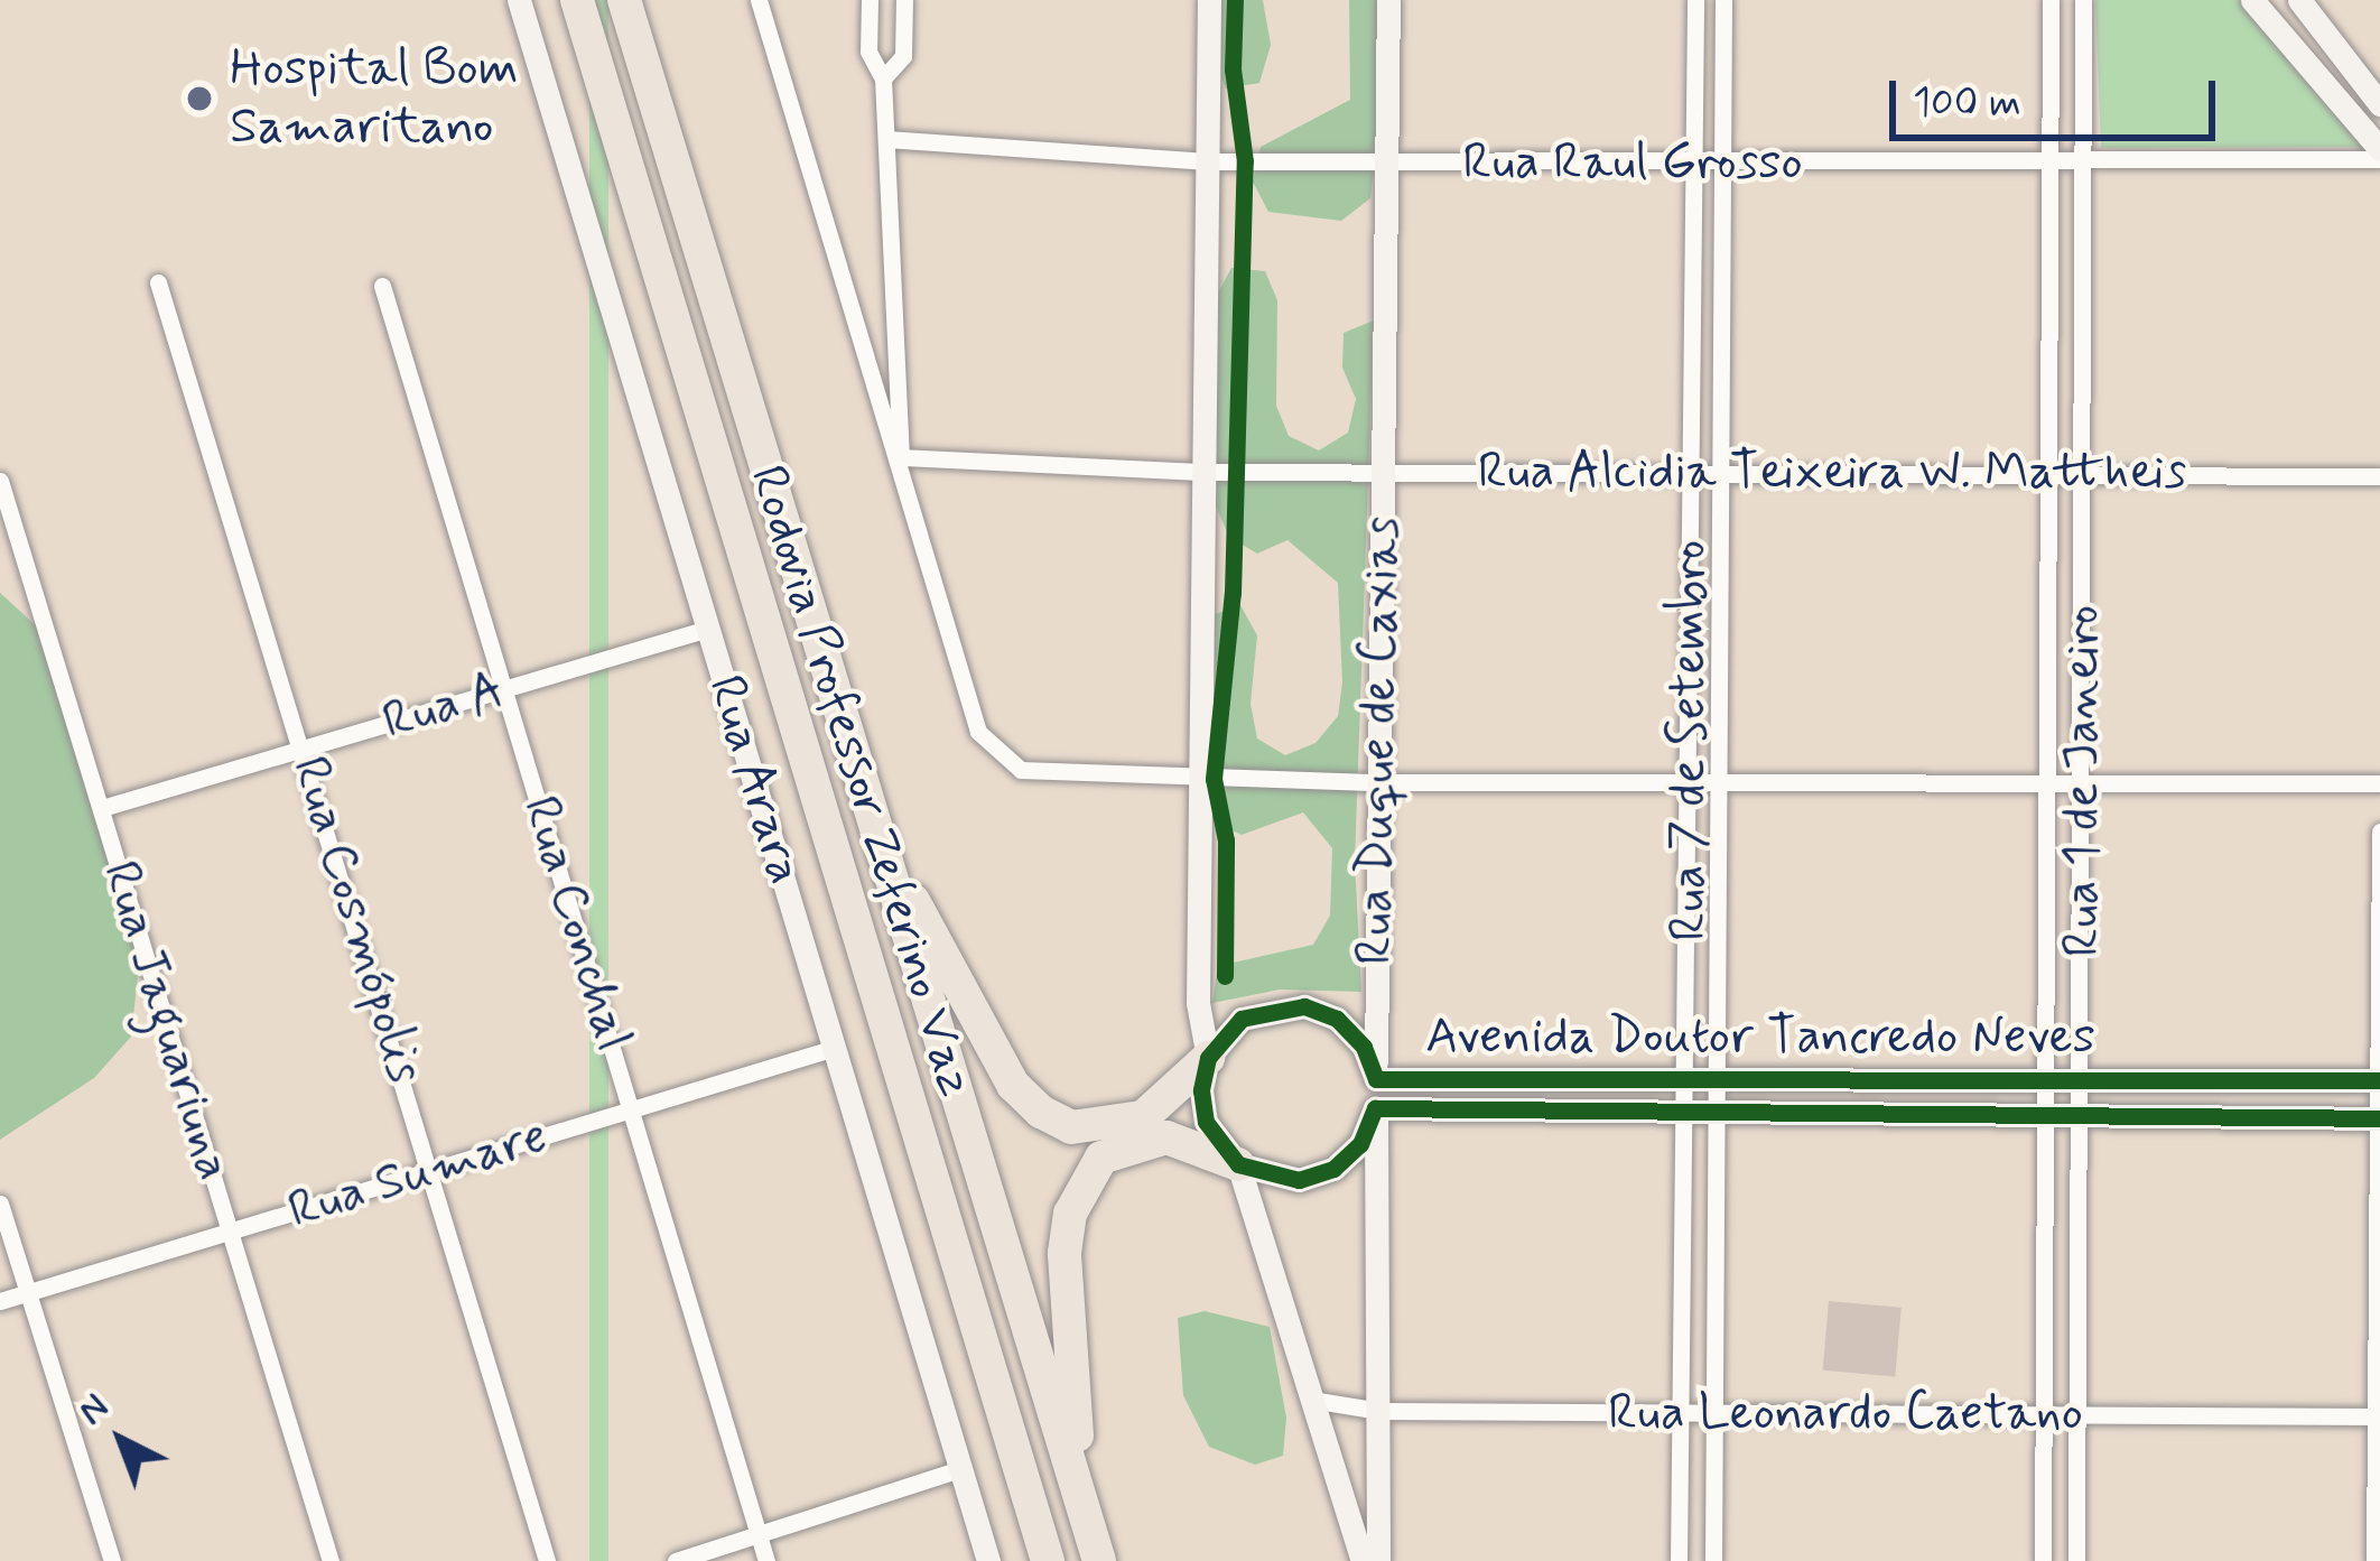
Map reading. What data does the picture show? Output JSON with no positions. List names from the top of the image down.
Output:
{
  "streets": {
    "highway": ["Rodovia Professor Zeferino Vaz"],
    "street": [
      "Rua Raul Grosso",
      "Rua Alcidia Teixeira W. Mattheis",
      "Rua A",
      "Rua Duque de Caxias",
      "Rua 7 de Setembro",
      "Rua Arara",
      "Rua 1 de Janeiro",
      "Rua Cosmópolis",
      "Rua Conchal",
      "Rua Jaguariuna",
      "Avenida Doutor Tancredo Neves",
      "Rua Sumare",
      "Rua Leonardo Caetano"
    ]
  },
  "crossings": [
    ["Rua Raul Grosso", "Rua Duque de Caxias"],
    ["Rua Raul Grosso", "Rua 7 de Setembro"],
    ["Rua Raul Grosso", "Rua 1 de Janeiro"],
    ["Rua Alcidia Teixeira W. Mattheis", "Rua Duque de Caxias"],
    ["Rua Alcidia Teixeira W. Mattheis", "Rua 7 de Setembro"],
    ["Rua Alcidia Teixeira W. Mattheis", "Rua 1 de Janeiro"],
    ["Rua A", "Rua Arara"],
    ["Rua A", "Rua Cosmópolis"],
    ["Rua A", "Rua Conchal"],
    ["Rua A", "Rua Jaguariuna"],
    ["Rua Duque de Caxias", "Avenida Doutor Tancredo Neves"],
    ["Rua Duque de Caxias", "Rua Leonardo Caetano"],
    ["Rua 7 de Setembro", "Avenida Doutor Tancredo Neves"],
    ["Rua 7 de Setembro", "Rua Leonardo Caetano"],
    ["Rua Arara", "Rua Sumare"],
    ["Rua 1 de Janeiro", "Avenida Doutor Tancredo Neves"],
    ["Rua 1 de Janeiro", "Rua Leonardo Caetano"],
    ["Rua Cosmópolis", "Rua Sumare"],
    ["Rua Conchal", "Rua Sumare"],
    ["Rua Jaguariuna", "Rua Sumare"]
  ],
  "places": ["Hospital Bom Samaritano"],
  "scale_bar": "100 m",
  "north": "top left"
}
